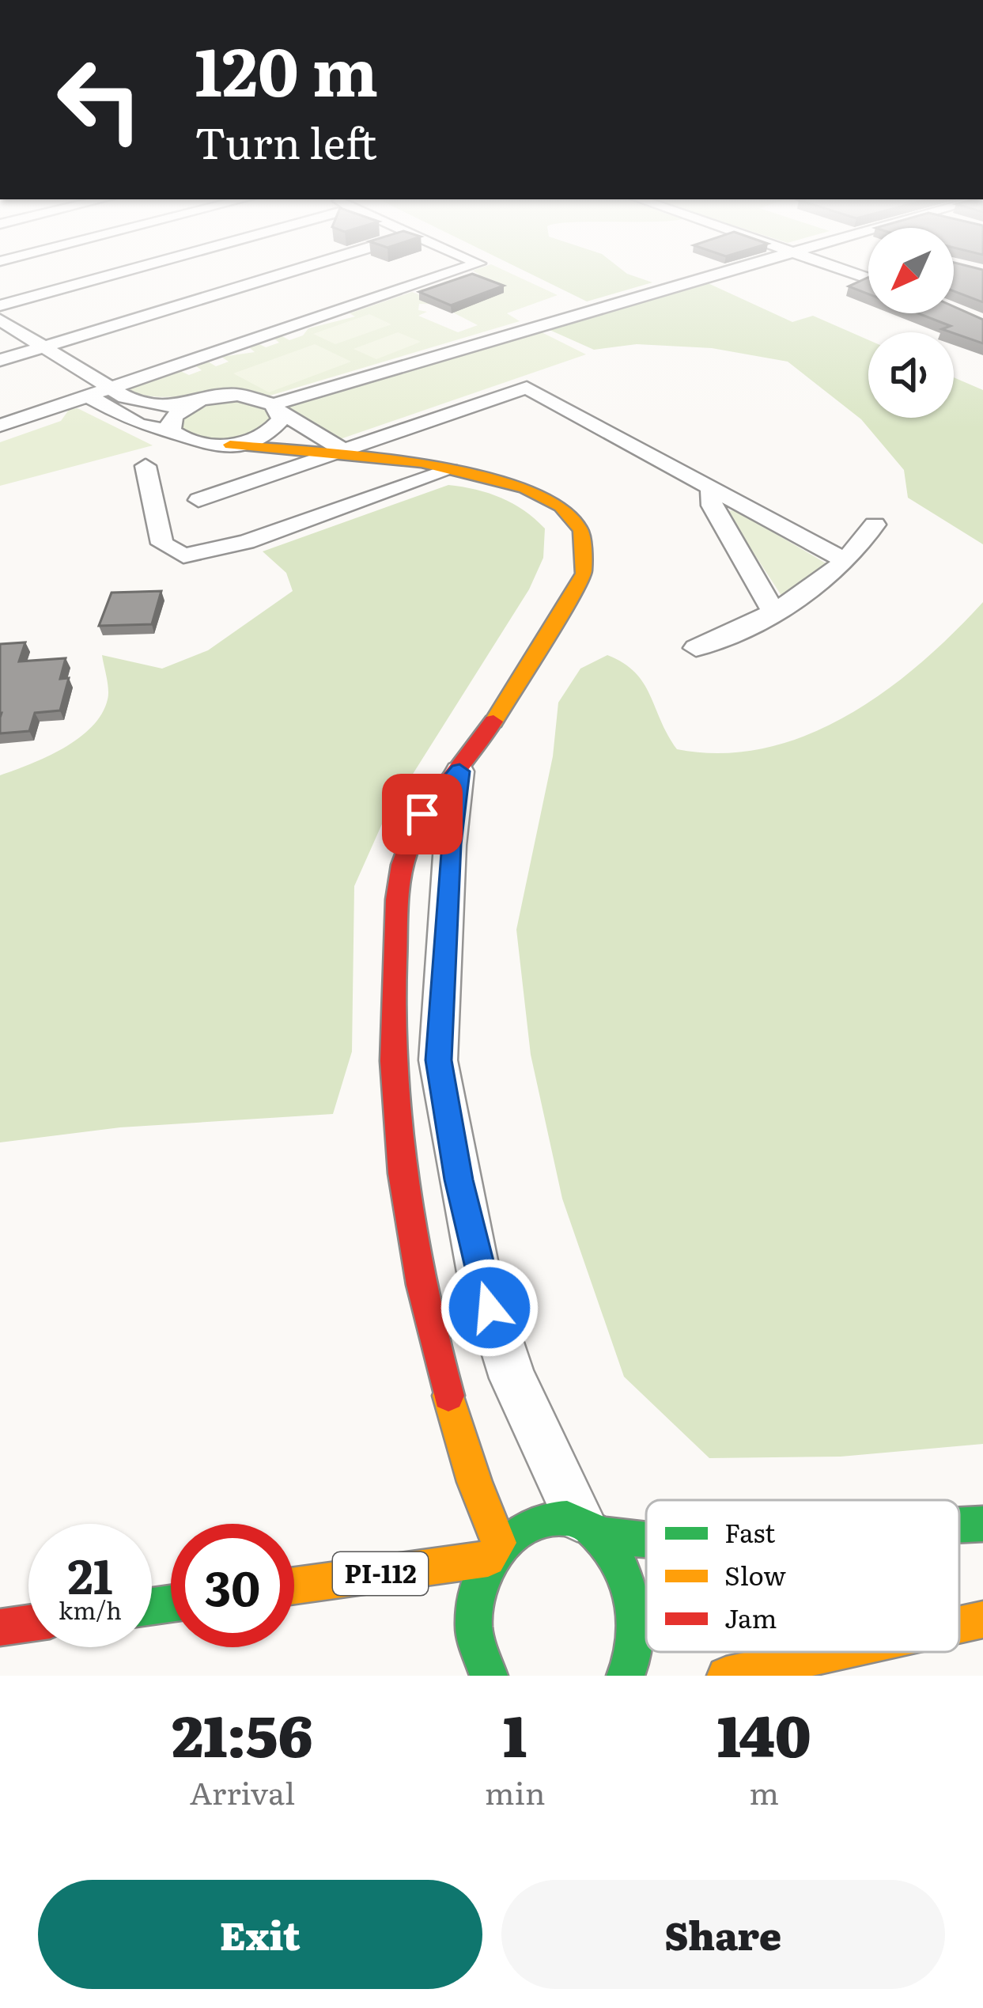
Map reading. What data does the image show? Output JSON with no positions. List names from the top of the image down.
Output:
{
  "streets": {
    "street": ["PI-112"]
  },
  "legend": ["Fast", "Slow", "Jam"],
  "north": "bottom left",
  "page": {
    "turn": ["120 m", "Turn left"],
    "speed": "21 km/h",
    "limit": "30",
    "eta": [
      "21:56",
      "Arrival",
      "1",
      "min",
      "140",
      "m"
    ],
    "buttons": ["Exit", "Share"]
  }
}
